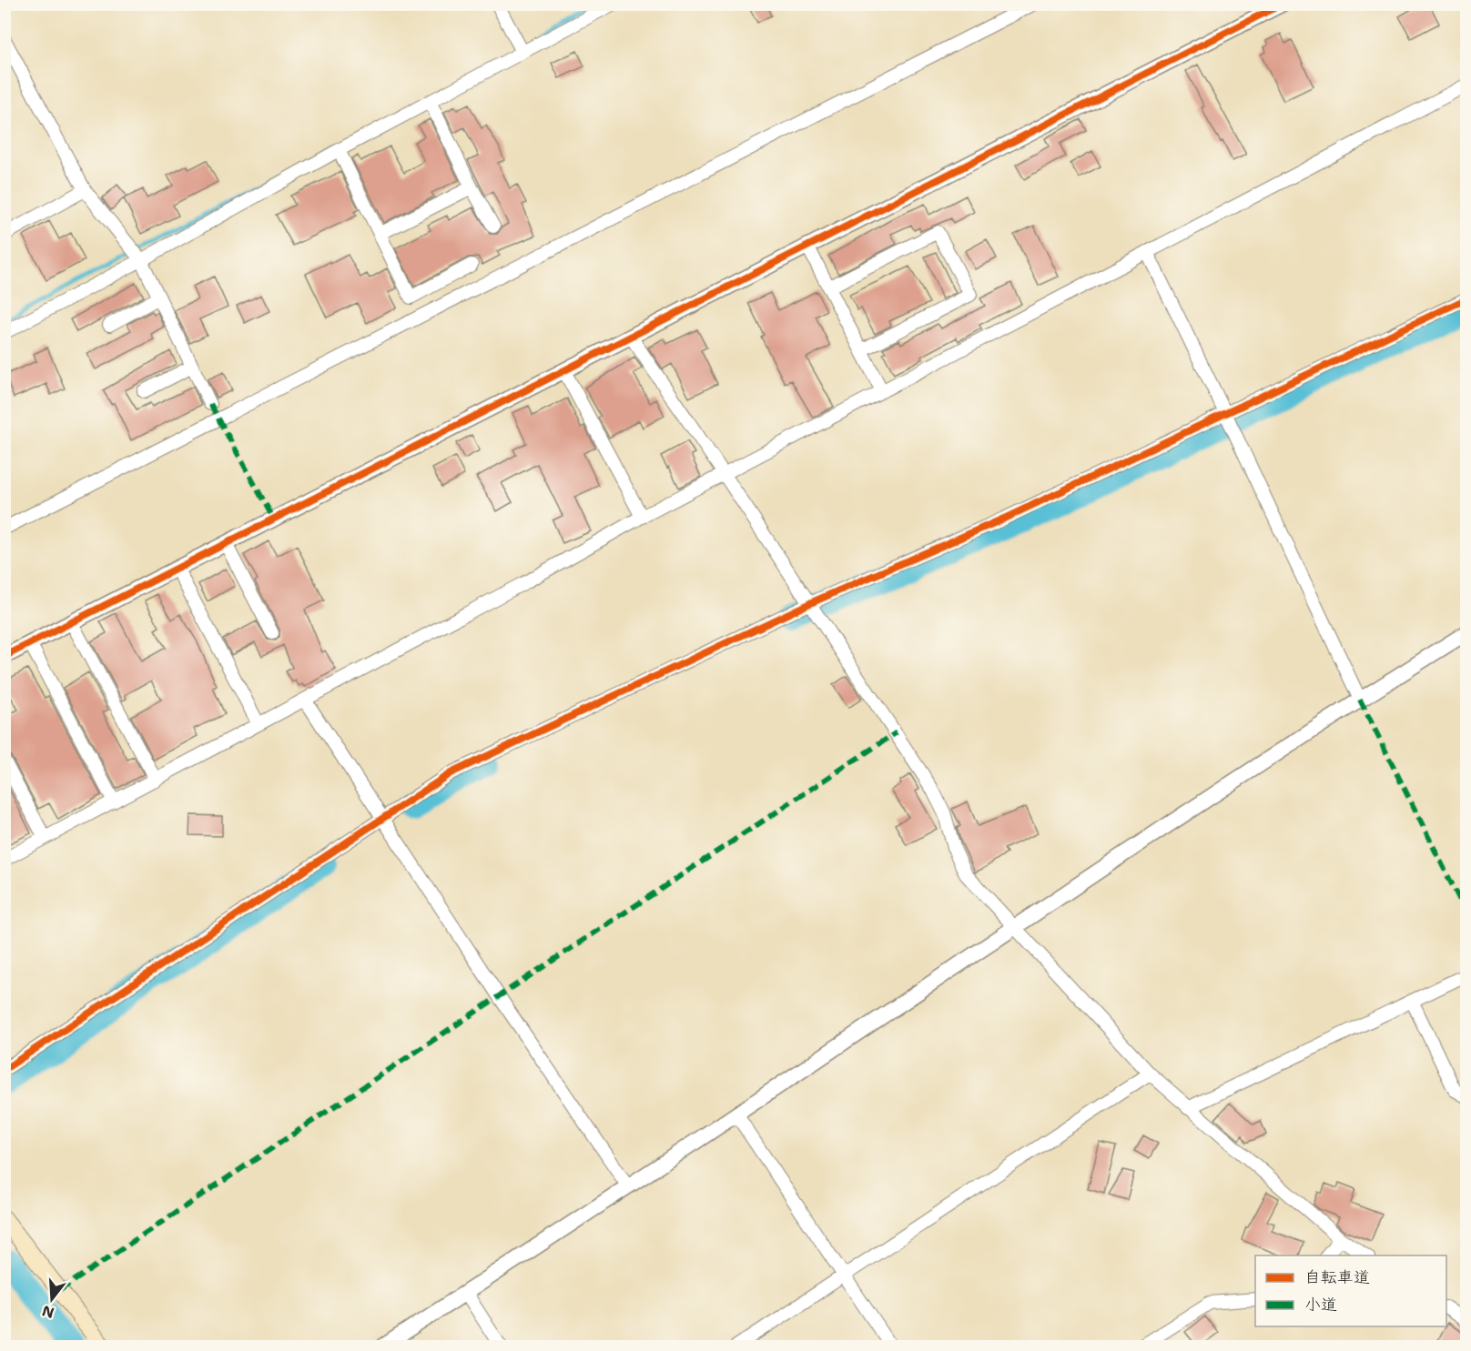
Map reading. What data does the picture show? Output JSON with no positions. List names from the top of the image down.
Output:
{
  "legend": ["自転車道", "小道"],
  "north": "bottom"
}
